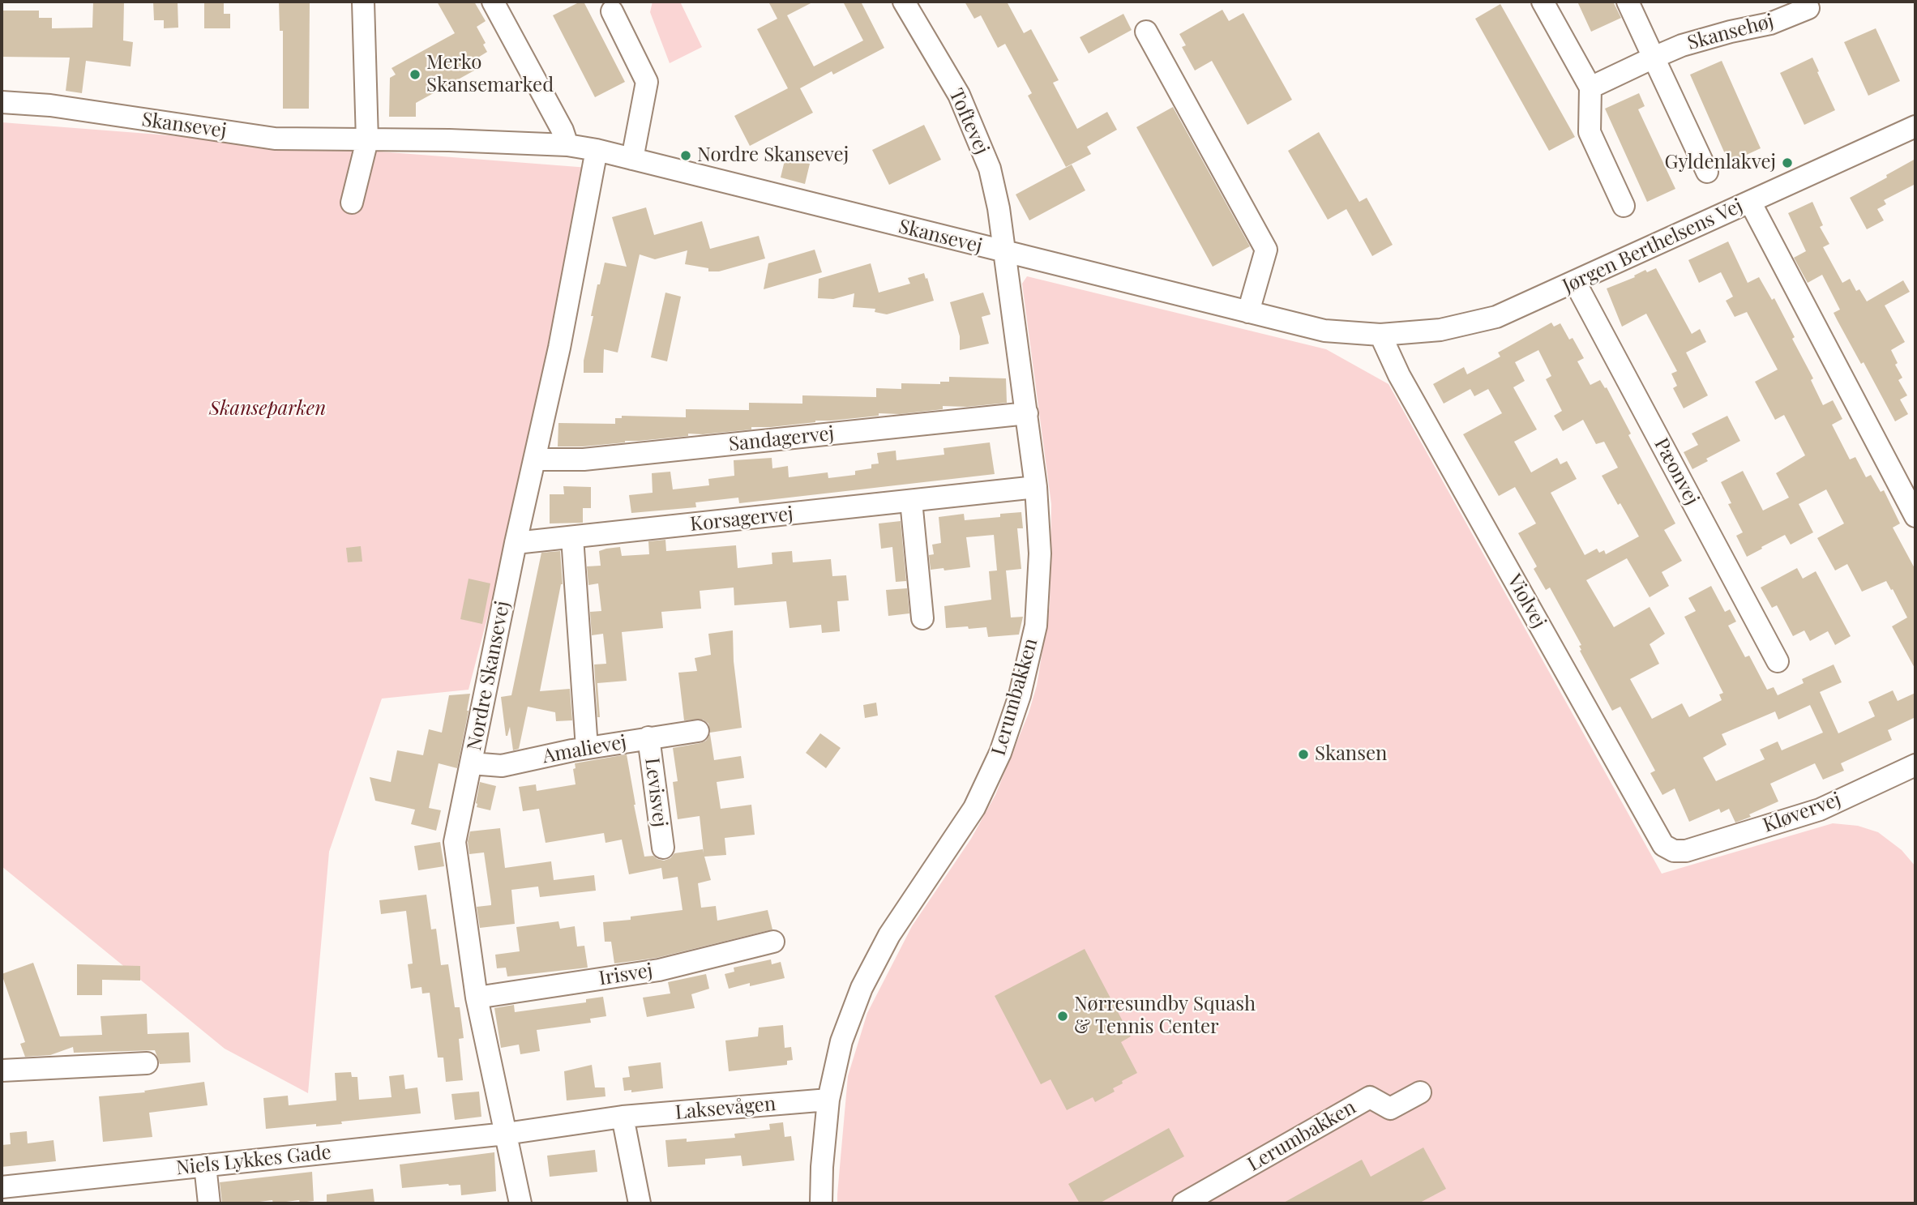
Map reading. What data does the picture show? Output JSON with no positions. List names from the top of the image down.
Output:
{
  "streets": {
    "street": [
      "Skansehøj",
      "Toftevej",
      "Skansevej",
      "Jørgen Berthelsens Vej",
      "Sandagervej",
      "Pæonvej",
      "Korsagervej",
      "Violvej",
      "Nordre Skansevej",
      "Lerumbakken",
      "Amalievej",
      "Levisvej",
      "Kløvervej",
      "Irisvej",
      "Laksevågen",
      "Niels Lykkes Gade"
    ]
  },
  "crossings": [
    ["Toftevej", "Skansevej"],
    ["Toftevej", "Lerumbakken"],
    ["Skansevej", "Jørgen Berthelsens Vej"],
    ["Skansevej", "Violvej"],
    ["Skansevej", "Nordre Skansevej"],
    ["Skansevej", "Lerumbakken"],
    ["Jørgen Berthelsens Vej", "Pæonvej"],
    ["Jørgen Berthelsens Vej", "Violvej"],
    ["Sandagervej", "Nordre Skansevej"],
    ["Sandagervej", "Lerumbakken"],
    ["Korsagervej", "Nordre Skansevej"],
    ["Korsagervej", "Lerumbakken"],
    ["Violvej", "Kløvervej"],
    ["Nordre Skansevej", "Amalievej"],
    ["Nordre Skansevej", "Irisvej"],
    ["Nordre Skansevej", "Laksevågen"],
    ["Nordre Skansevej", "Niels Lykkes Gade"],
    ["Lerumbakken", "Laksevågen"],
    ["Amalievej", "Levisvej"],
    ["Laksevågen", "Niels Lykkes Gade"]
  ],
  "parks": ["Skanseparken"],
  "places": [
    "Merko Skansemarked",
    "Nordre Skansevej",
    "Gyldenlakvej",
    "Skansen",
    "Nørresundby Squash & Tennis Center"
  ]
}
